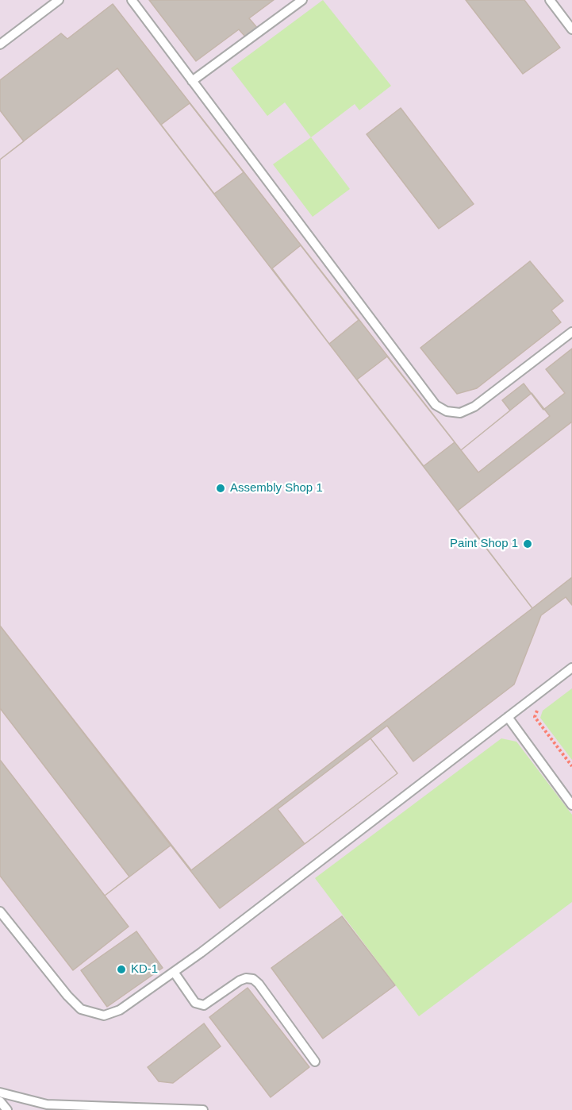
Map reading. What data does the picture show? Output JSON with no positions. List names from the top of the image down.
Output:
{
  "places": ["Assembly Shop 1", "Paint Shop 1", "KD-1"]
}
